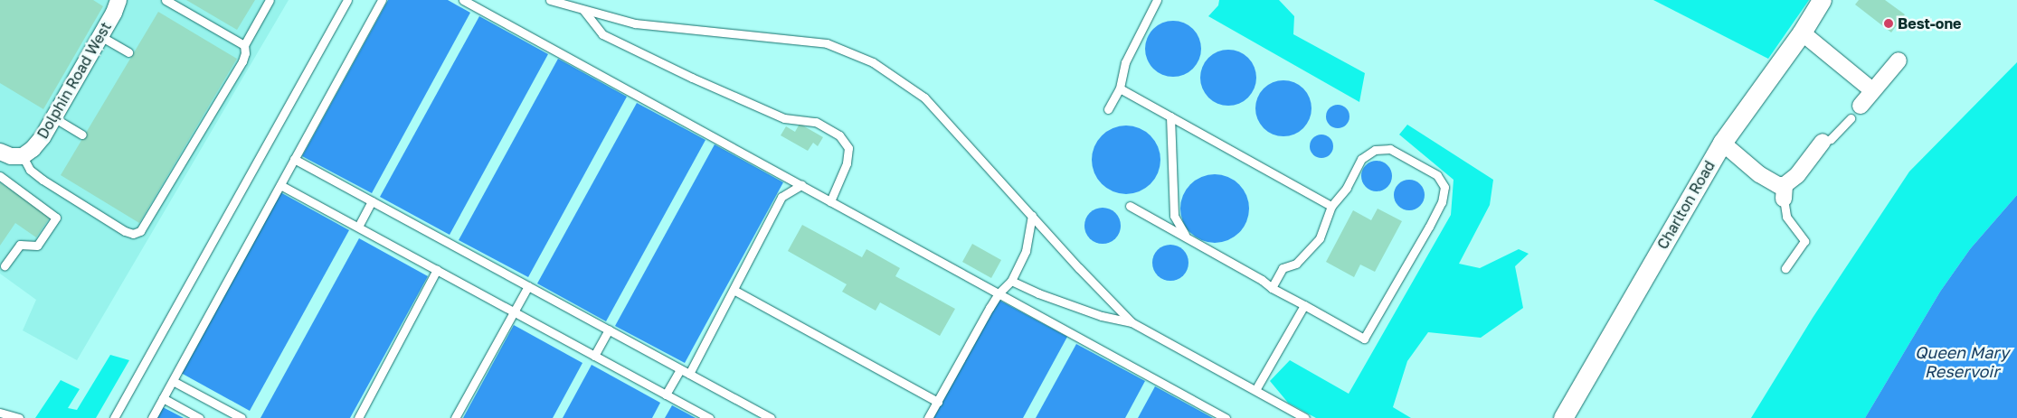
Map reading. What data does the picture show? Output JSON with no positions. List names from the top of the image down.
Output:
{
  "streets": {
    "street": ["Dolphin Road West", "Charlton Road"]
  },
  "water": ["Queen Mary Reservoir"],
  "places": ["Best-one"]
}
